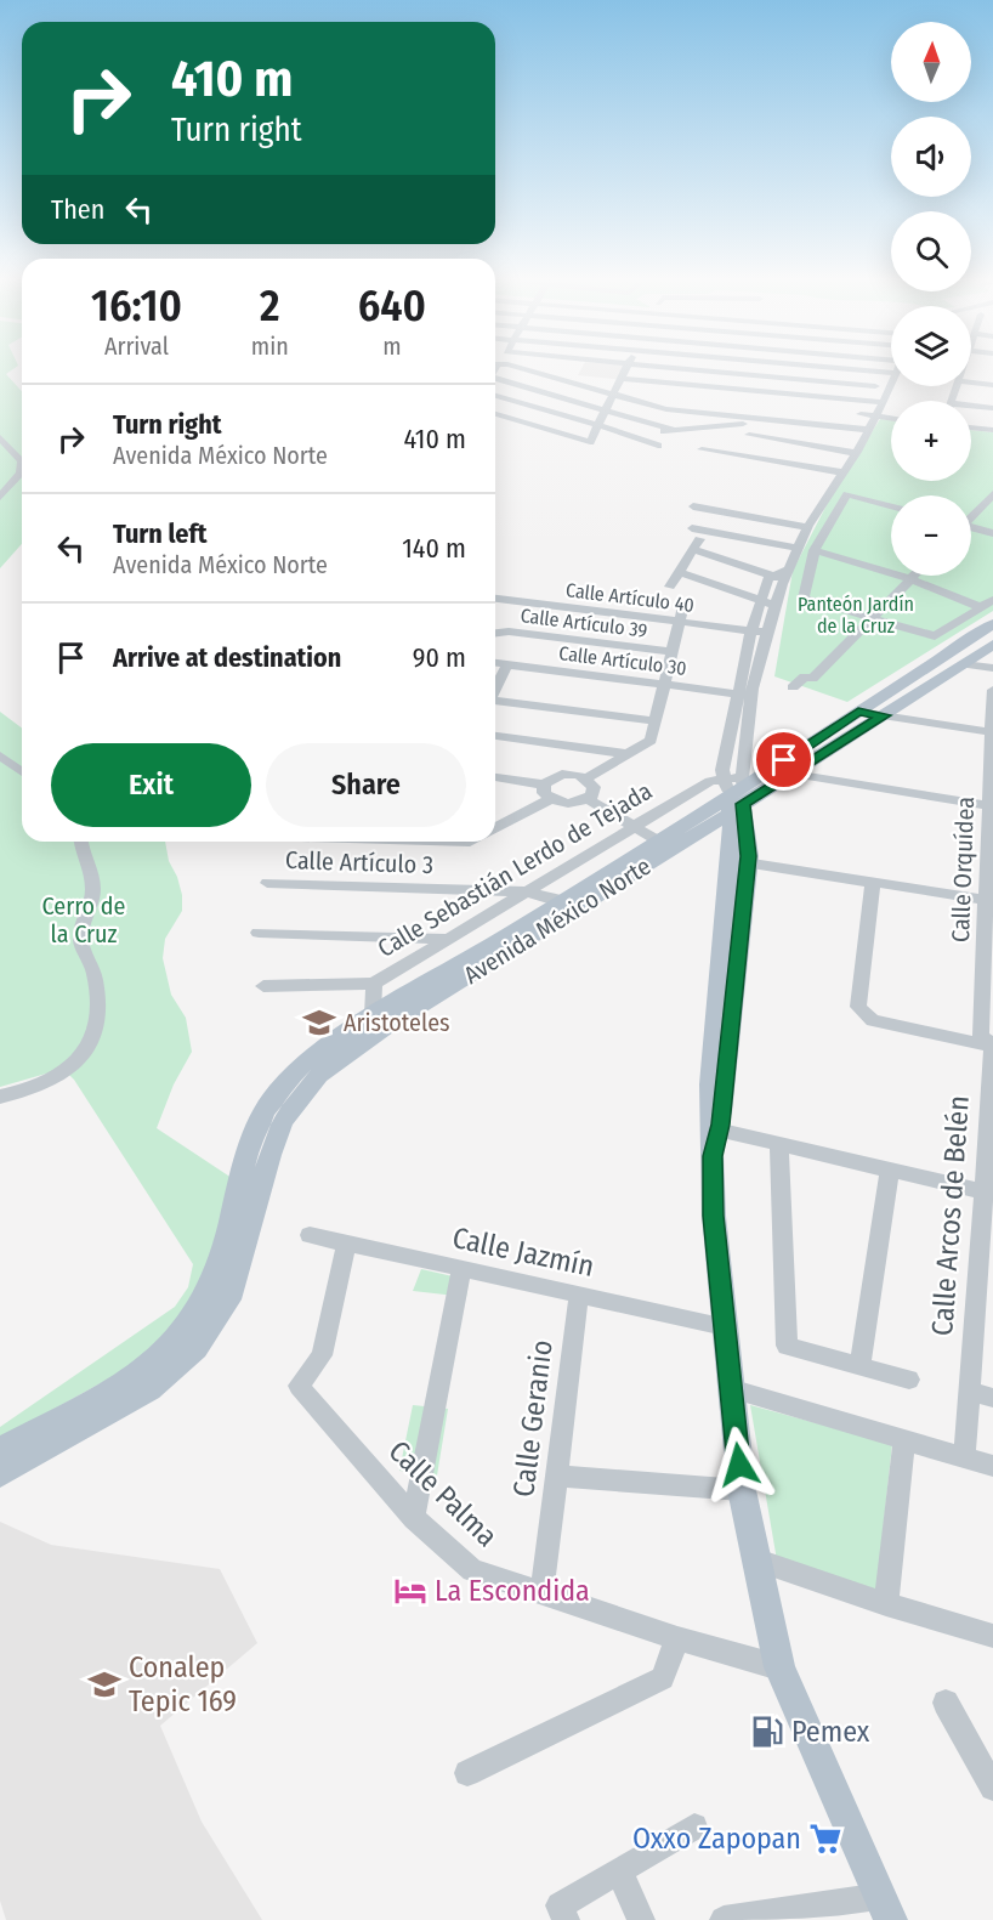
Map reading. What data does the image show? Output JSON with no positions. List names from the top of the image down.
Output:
{
  "streets": {
    "main road": ["Avenida México Norte"],
    "street": [
      "Calle Artículo 40",
      "Calle Artículo 39",
      "Calle Artículo 30",
      "Calle Artículo 3",
      "Calle Sebastián Lerdo de Tejada",
      "Calle Orquídea",
      "Calle Arcos de Belén",
      "Calle Jazmín",
      "Calle Geranio",
      "Calle Palma"
    ]
  },
  "crossings": [
    ["Calle Artículo 3", "Calle Sebastián Lerdo de Tejada"],
    ["Calle Artículo 3", "Avenida México Norte"],
    ["Calle Sebastián Lerdo de Tejada", "Avenida México Norte"],
    ["Calle Orquídea", "Calle Arcos de Belén"],
    ["Calle Jazmín", "Calle Geranio"],
    ["Calle Jazmín", "Calle Palma"],
    ["Calle Geranio", "Calle Palma"]
  ],
  "parks": ["Panteón Jardín de la Cruz", "Cerro de la Cruz"],
  "places": {
    "school or university": ["Aristoteles", "Conalep Tepic 169"],
    "hotel": ["La Escondida"],
    "fuel station": ["Pemex"],
    "supermarket": ["Oxxo Zapopan"]
  },
  "north": "top",
  "page": {
    "map_buttons": ["+", "−"],
    "turn": ["410 m", "Turn right"],
    "then": "Then",
    "eta": [
      "16:10",
      "Arrival",
      "2",
      "min",
      "640",
      "m"
    ],
    "list": [
      {
        "name": "Turn right",
        "note": "Avenida México Norte",
        "value": "410 m"
      },
      {
        "name": "Turn left",
        "note": "Avenida México Norte",
        "value": "140 m"
      },
      {
        "name": "Arrive at destination",
        "value": "90 m"
      }
    ],
    "buttons": ["Exit", "Share"]
  }
}
